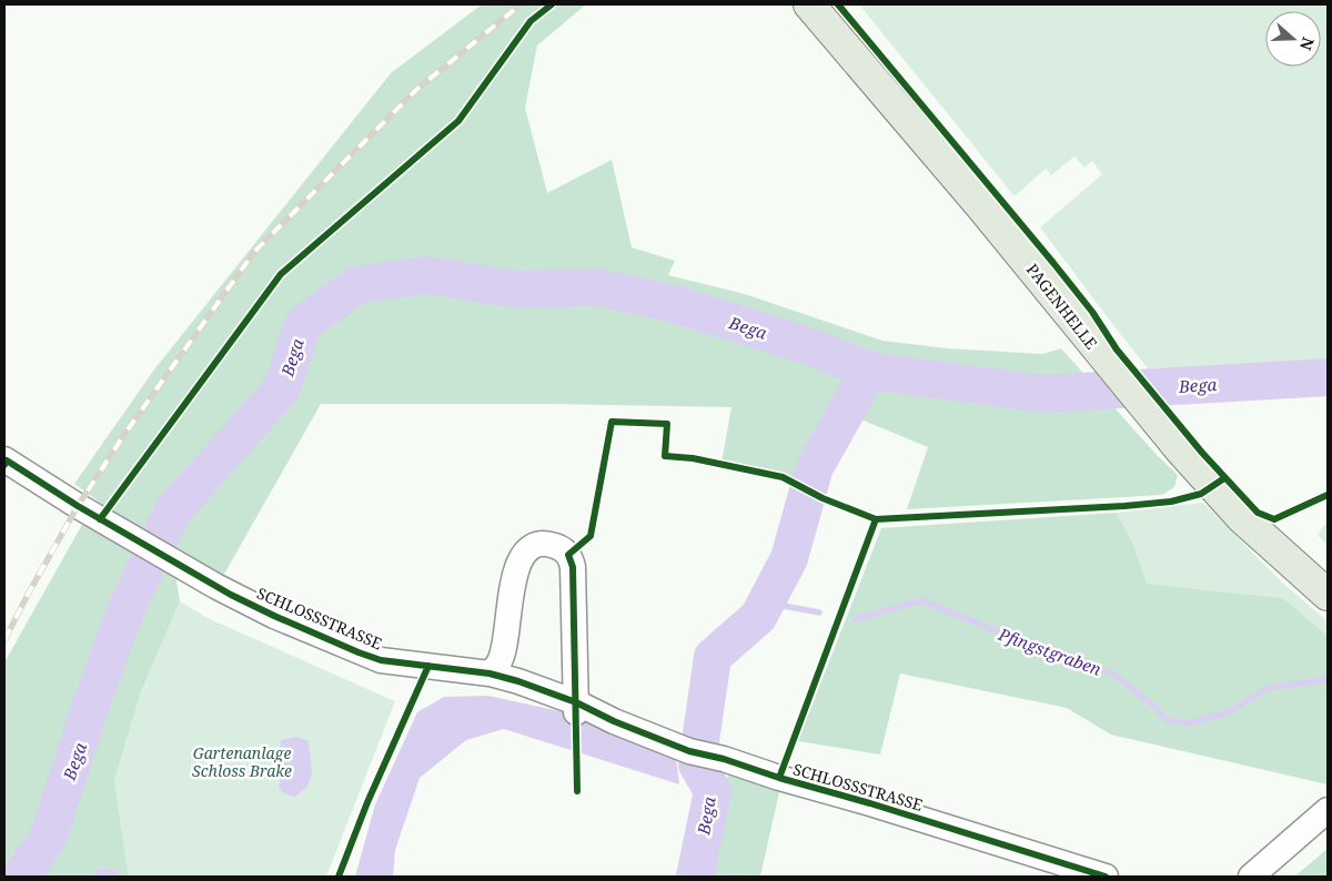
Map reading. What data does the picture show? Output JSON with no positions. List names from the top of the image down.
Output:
{
  "streets": {
    "main road": ["PAGENHELLE"],
    "street": ["SCHLOSSSTRASSE"]
  },
  "water": ["Bega", "Pfingstgraben"],
  "parks": ["Gartenanlage Schloss Brake"],
  "north": "right"
}
